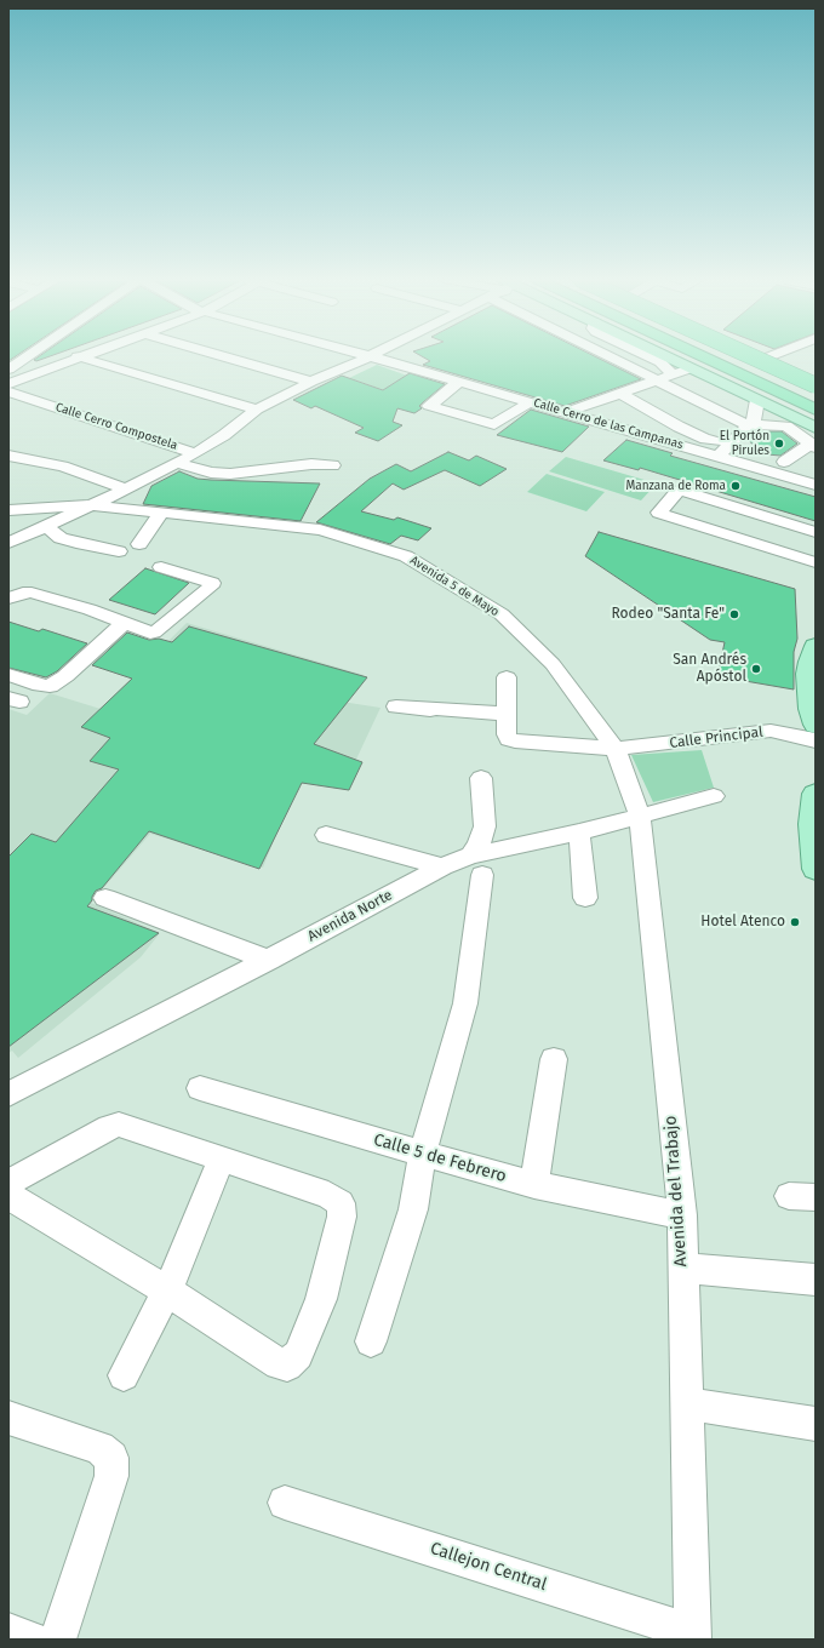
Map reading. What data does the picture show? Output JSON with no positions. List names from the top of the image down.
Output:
{
  "streets": {
    "street": [
      "Calle Cerro de las Campanas",
      "Calle Cerro Compostela",
      "Avenida 5 de Mayo",
      "Calle Principal",
      "Avenida Norte",
      "Calle 5 de Febrero",
      "Avenida del Trabajo",
      "Callejon Central"
    ]
  },
  "crossings": [
    ["Avenida 5 de Mayo", "Calle Principal"],
    ["Avenida 5 de Mayo", "Avenida del Trabajo"],
    ["Calle Principal", "Avenida del Trabajo"],
    ["Avenida Norte", "Avenida del Trabajo"],
    ["Calle 5 de Febrero", "Avenida del Trabajo"],
    ["Avenida del Trabajo", "Callejon Central"]
  ],
  "places": [
    "El Portón Pirules",
    "Manzana de Roma",
    "Rodeo \"Santa Fe\"",
    "San Andrés Apóstol",
    "Hotel Atenco"
  ]
}
